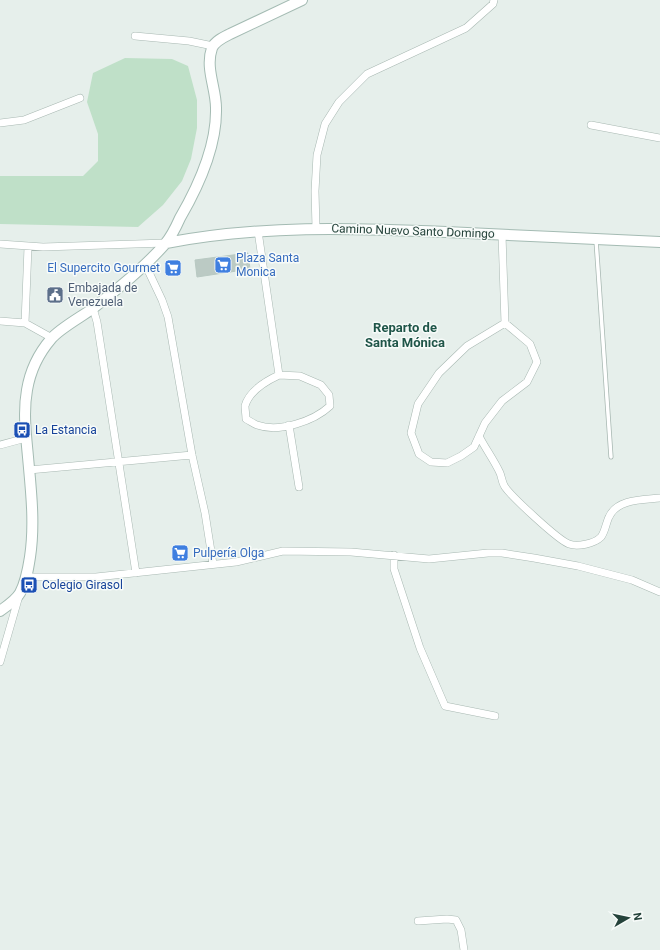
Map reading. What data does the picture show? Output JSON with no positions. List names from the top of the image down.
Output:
{
  "streets": {
    "street": ["Camino Nuevo Santo Domingo"]
  },
  "districts": ["Reparto de Santa Mónica"],
  "places": {
    "supermarket": ["Plaza Santa Monica", "El Supercito Gourmet", "Pulpería Olga"],
    "public building": ["Embajada de Venezuela"],
    "bus stop": ["La Estancia", "Colegio Girasol"]
  },
  "north": "right"
}
